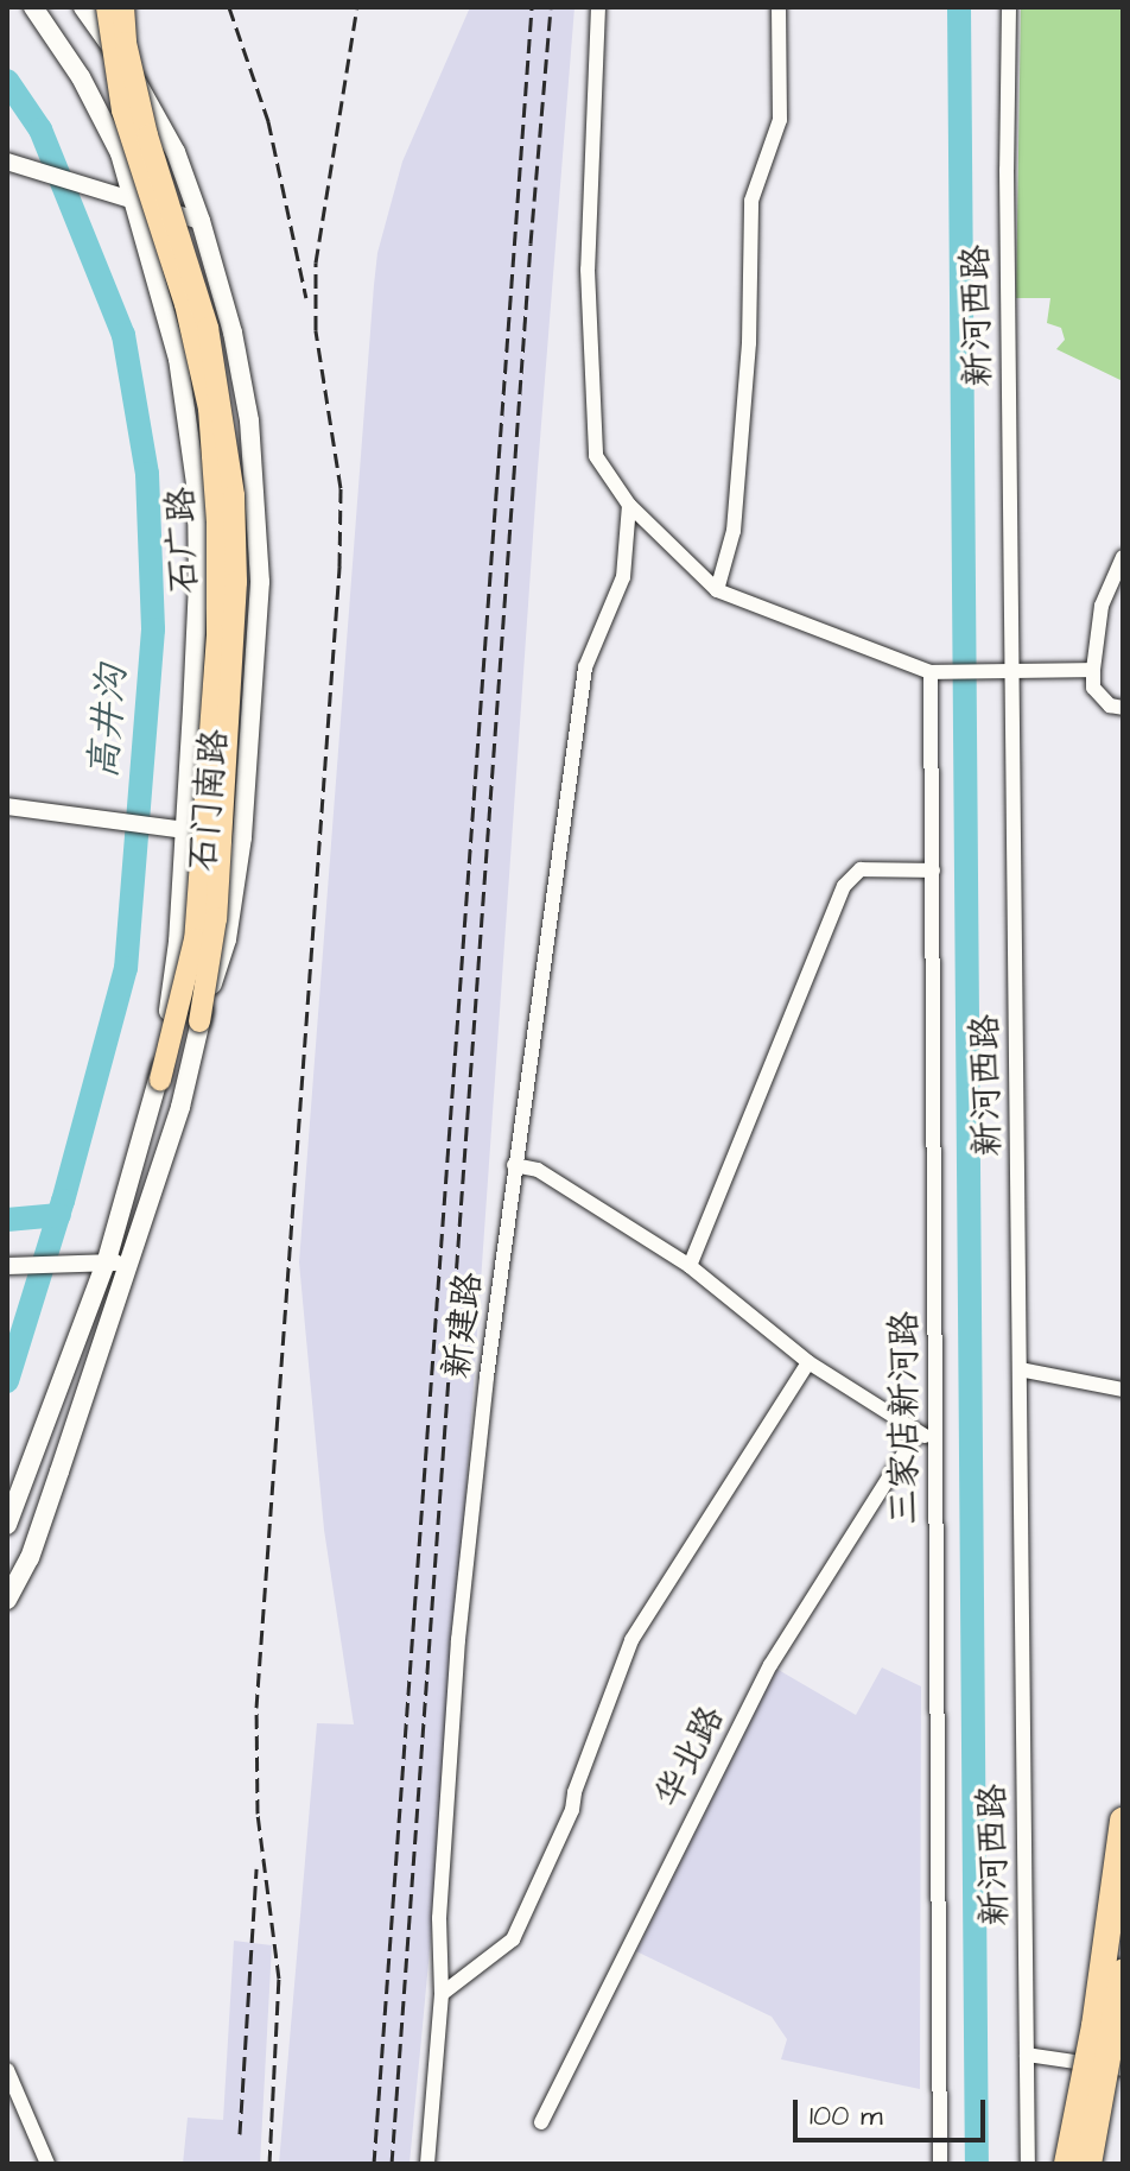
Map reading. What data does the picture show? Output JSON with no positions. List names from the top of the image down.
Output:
{
  "streets": {
    "main road": ["石广路", "石门南路"],
    "street": [
      "新河西路",
      "新建路",
      "三家店新河路",
      "华北路"
    ]
  },
  "crossings": [
    ["石广路", "石门南路"]
  ],
  "water": ["高井沟"],
  "scale_bar": "100 m"
}
